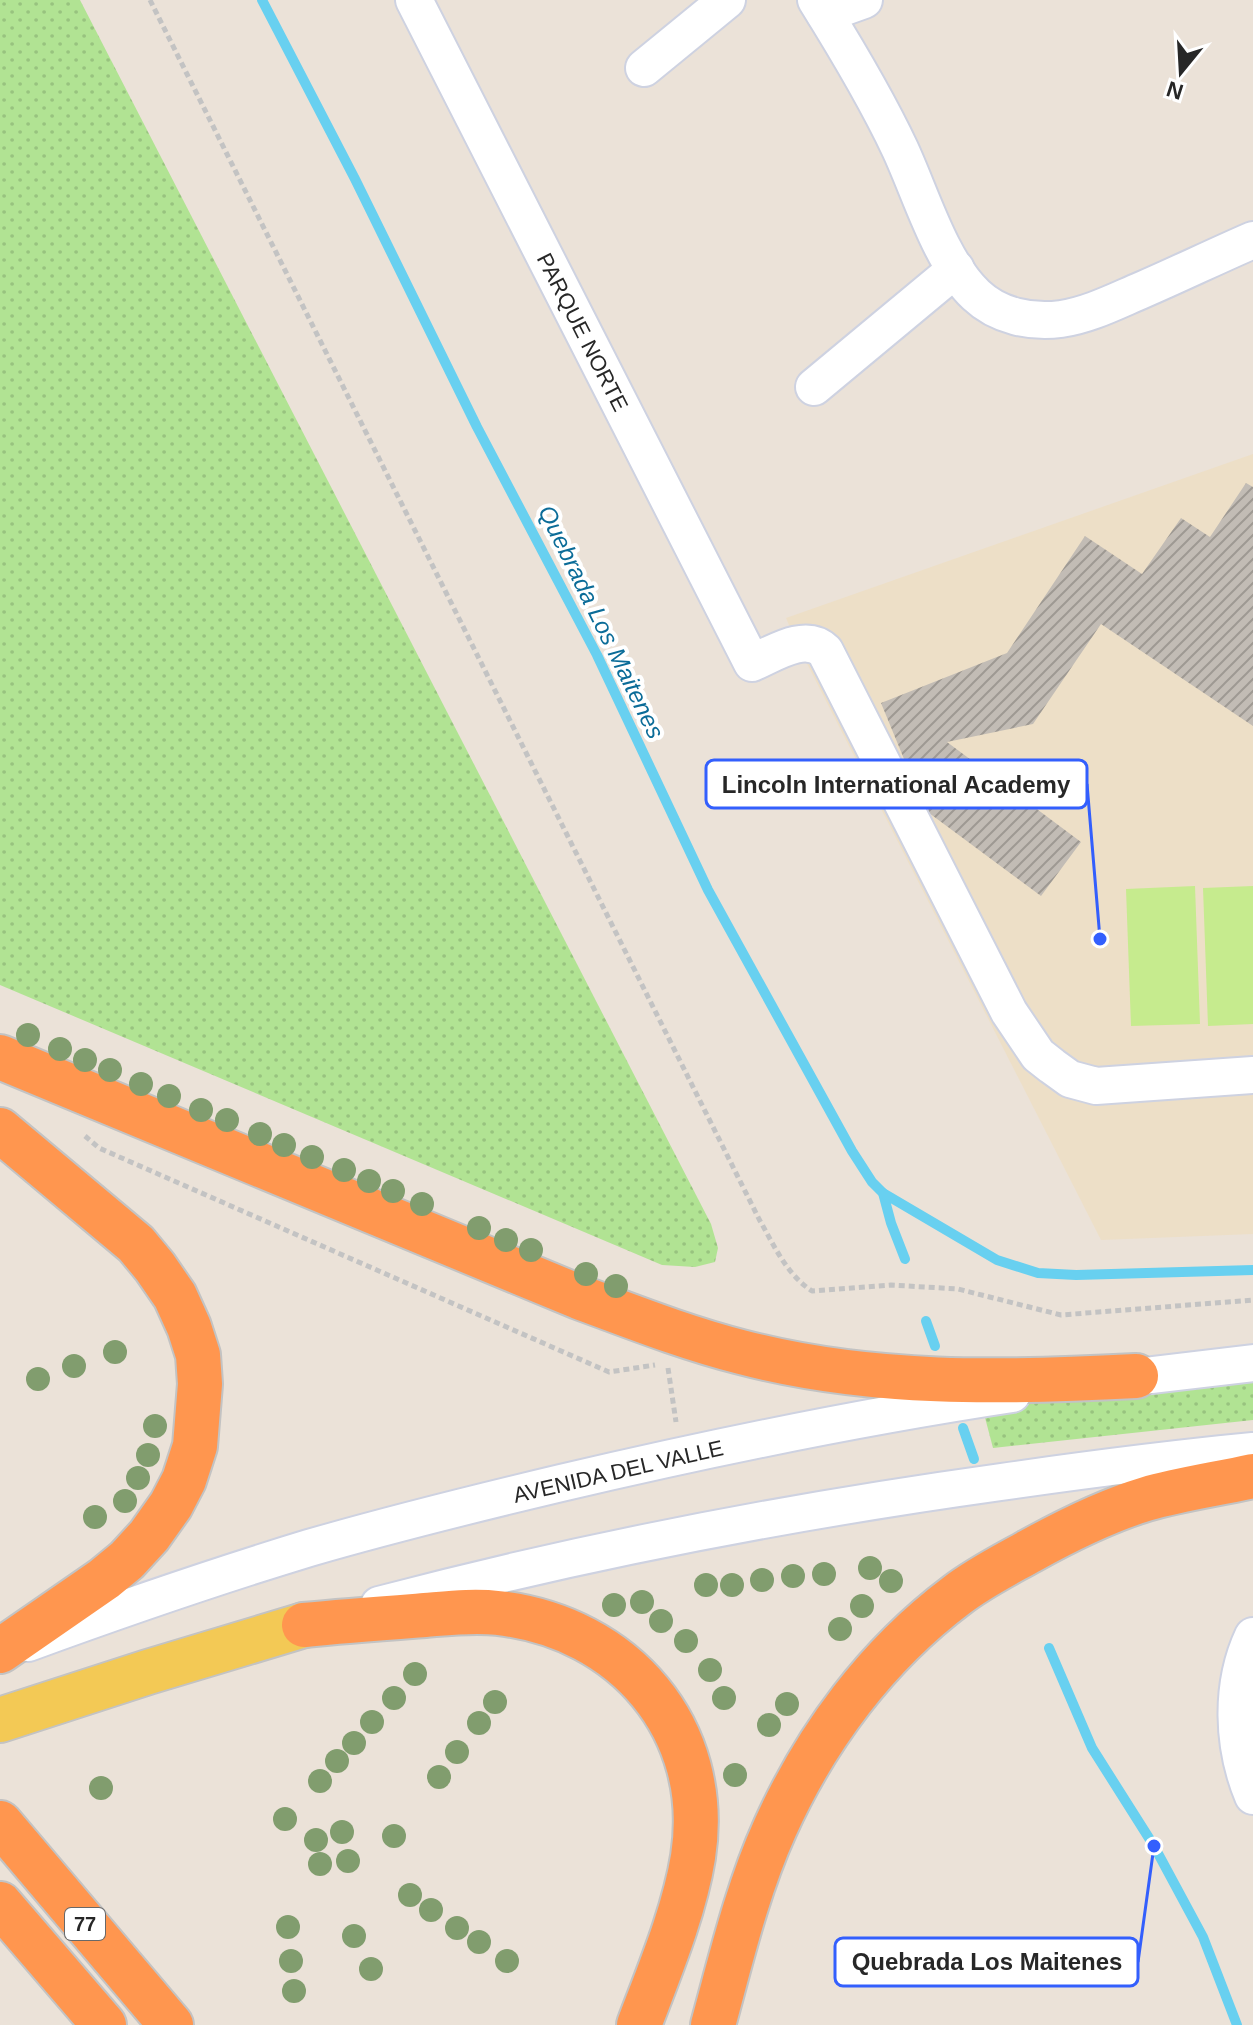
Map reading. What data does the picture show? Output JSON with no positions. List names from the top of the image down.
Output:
{
  "streets": {
    "highway": ["77"],
    "street": ["PARQUE NORTE", "AVENIDA DEL VALLE"]
  },
  "water": ["Quebrada Los Maitenes"],
  "places": ["Lincoln International Academy", "Quebrada Los Maitenes"],
  "north": "bottom"
}
